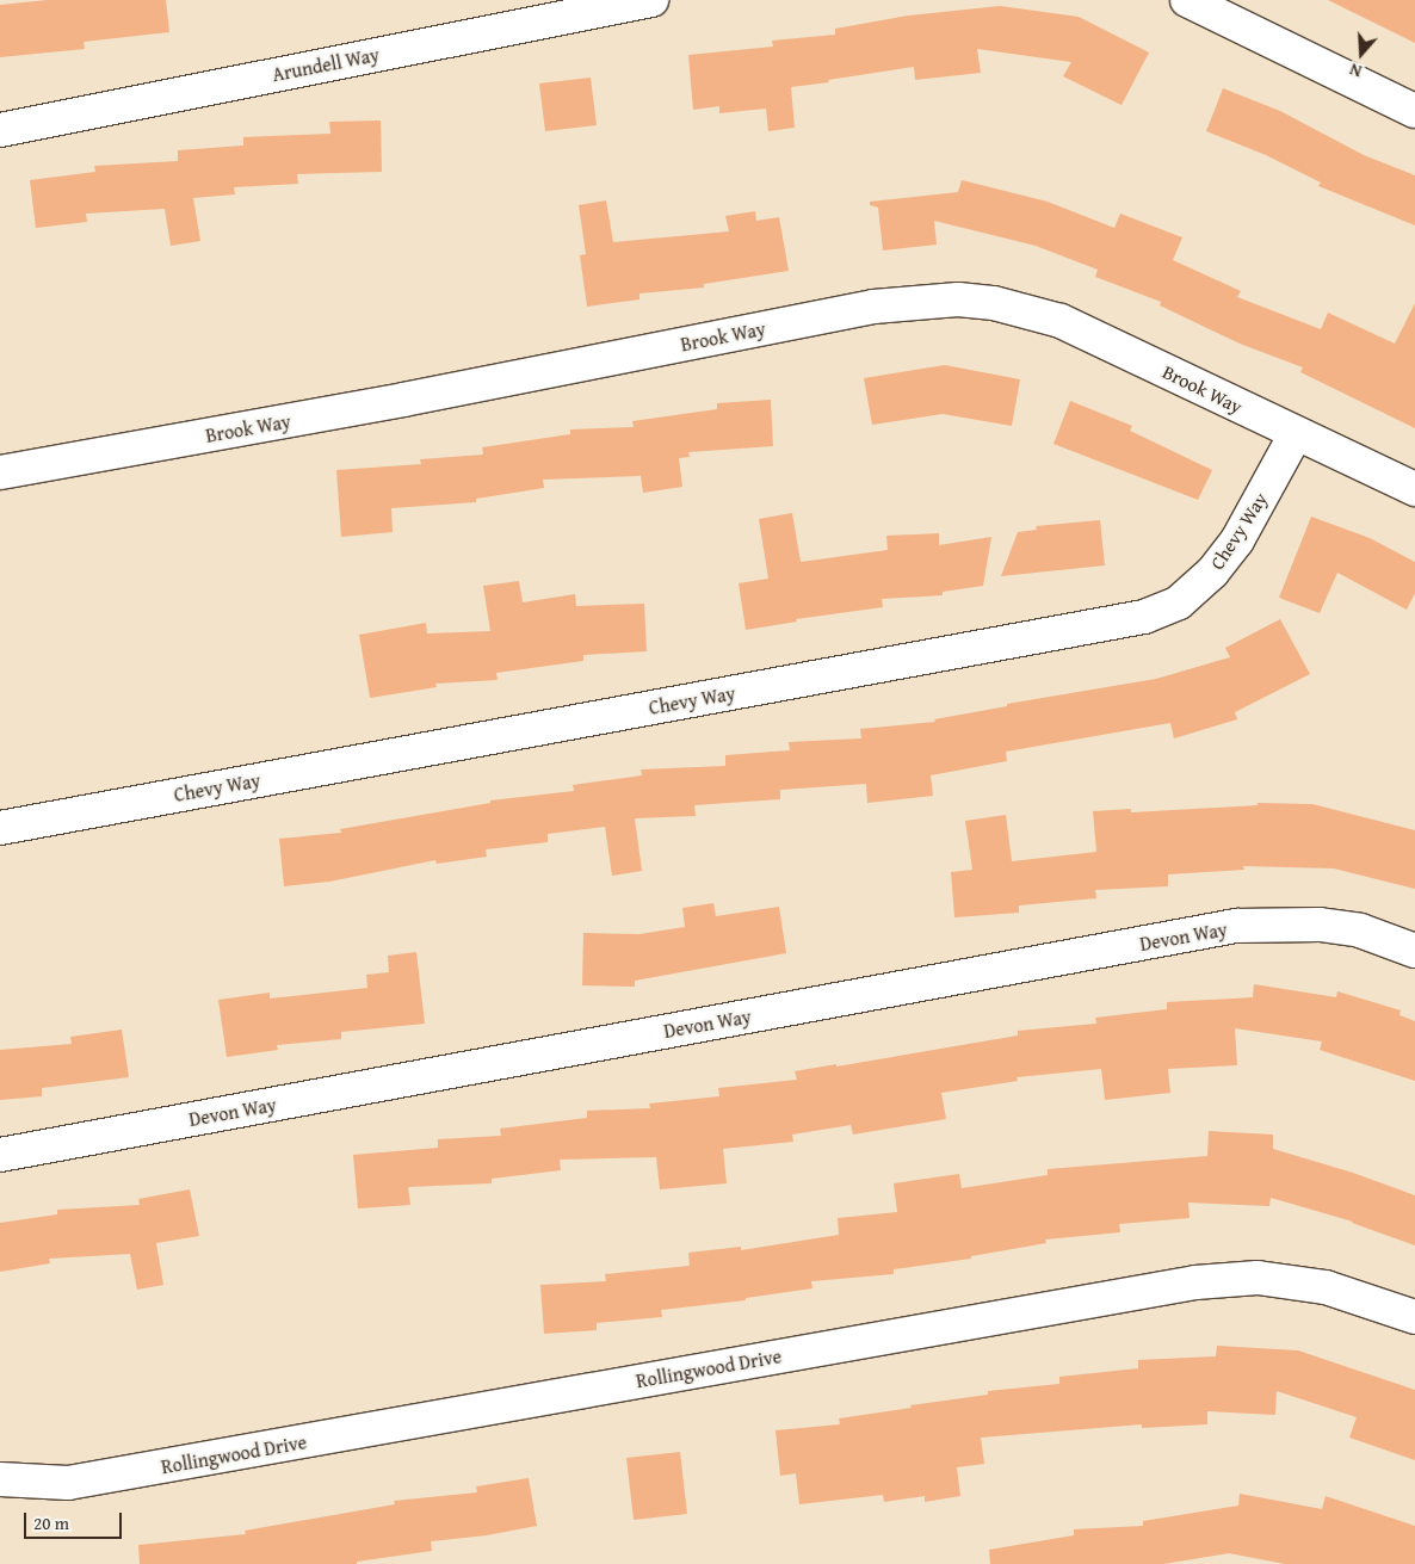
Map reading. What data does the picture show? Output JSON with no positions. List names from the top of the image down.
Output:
{
  "streets": {
    "street": [
      "Arundell Way",
      "Brook Way",
      "Chevy Way",
      "Devon Way",
      "Rollingwood Drive"
    ]
  },
  "crossings": [
    ["Brook Way", "Chevy Way"]
  ],
  "scale_bar": "20 m",
  "north": "bottom"
}
